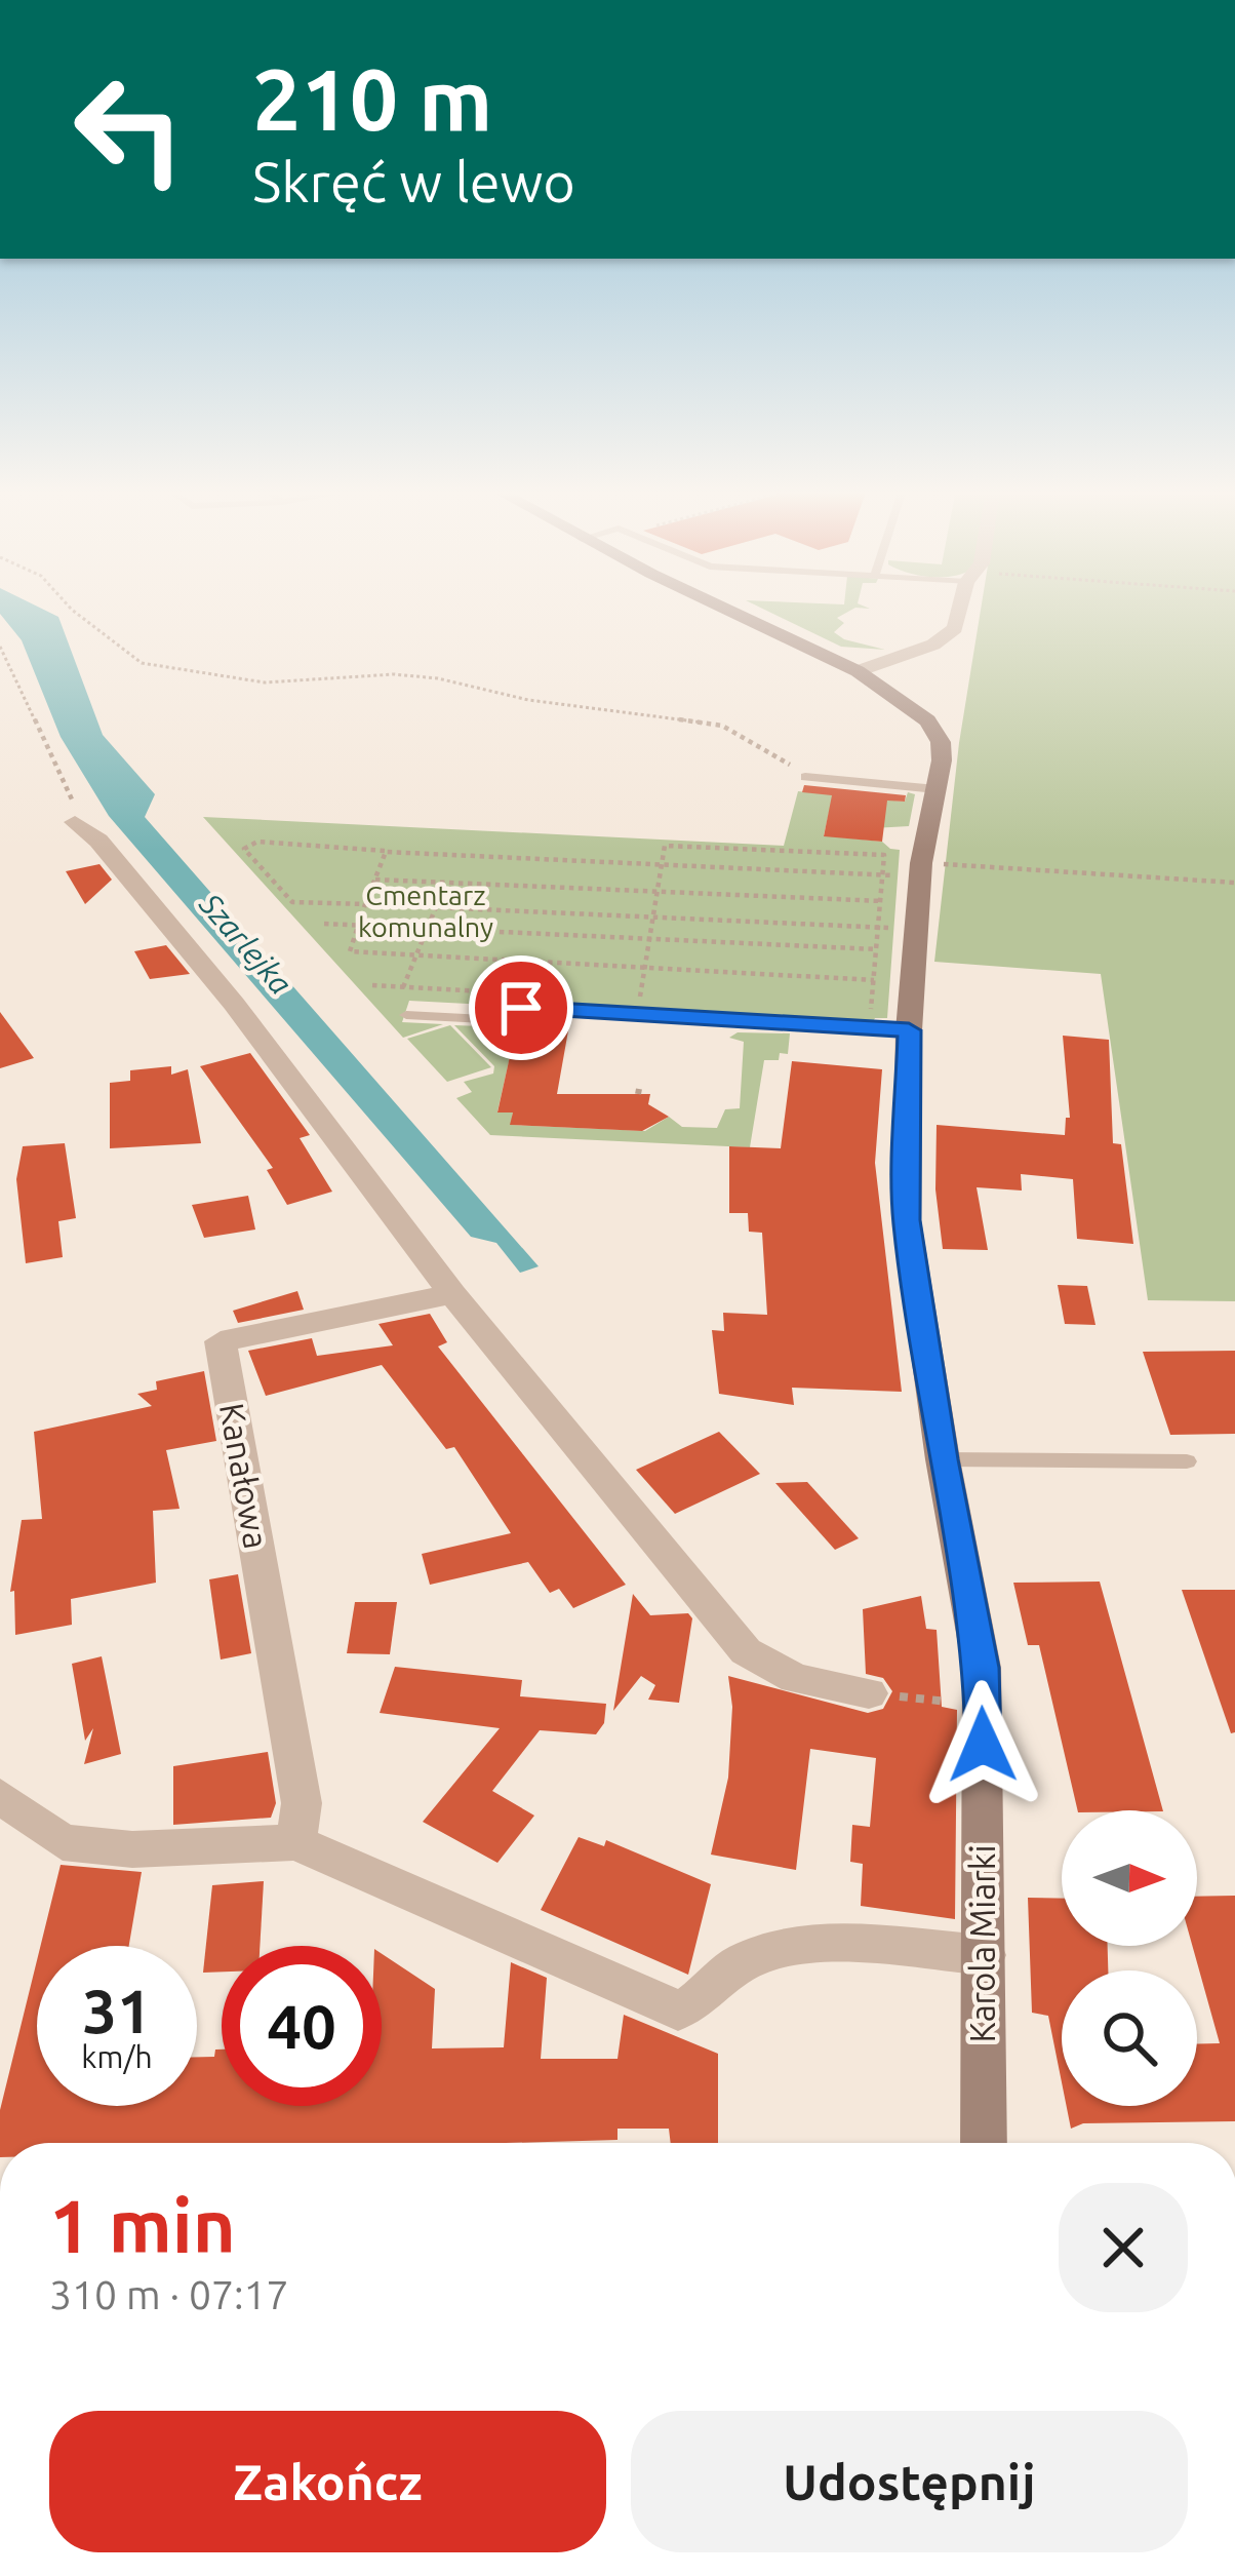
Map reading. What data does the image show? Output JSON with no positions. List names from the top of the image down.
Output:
{
  "streets": {
    "street": ["Kanałowa", "Karola Miarki"]
  },
  "water": ["Szarlejka"],
  "parks": ["Cmentarz komunalny"],
  "north": "right",
  "page": {
    "turn": ["210 m", "Skręć w lewo"],
    "speed": "31 km/h",
    "limit": "40",
    "heading": ["1 min", "310 m · 07:17"],
    "buttons": ["Zakończ", "Udostępnij"]
  }
}
